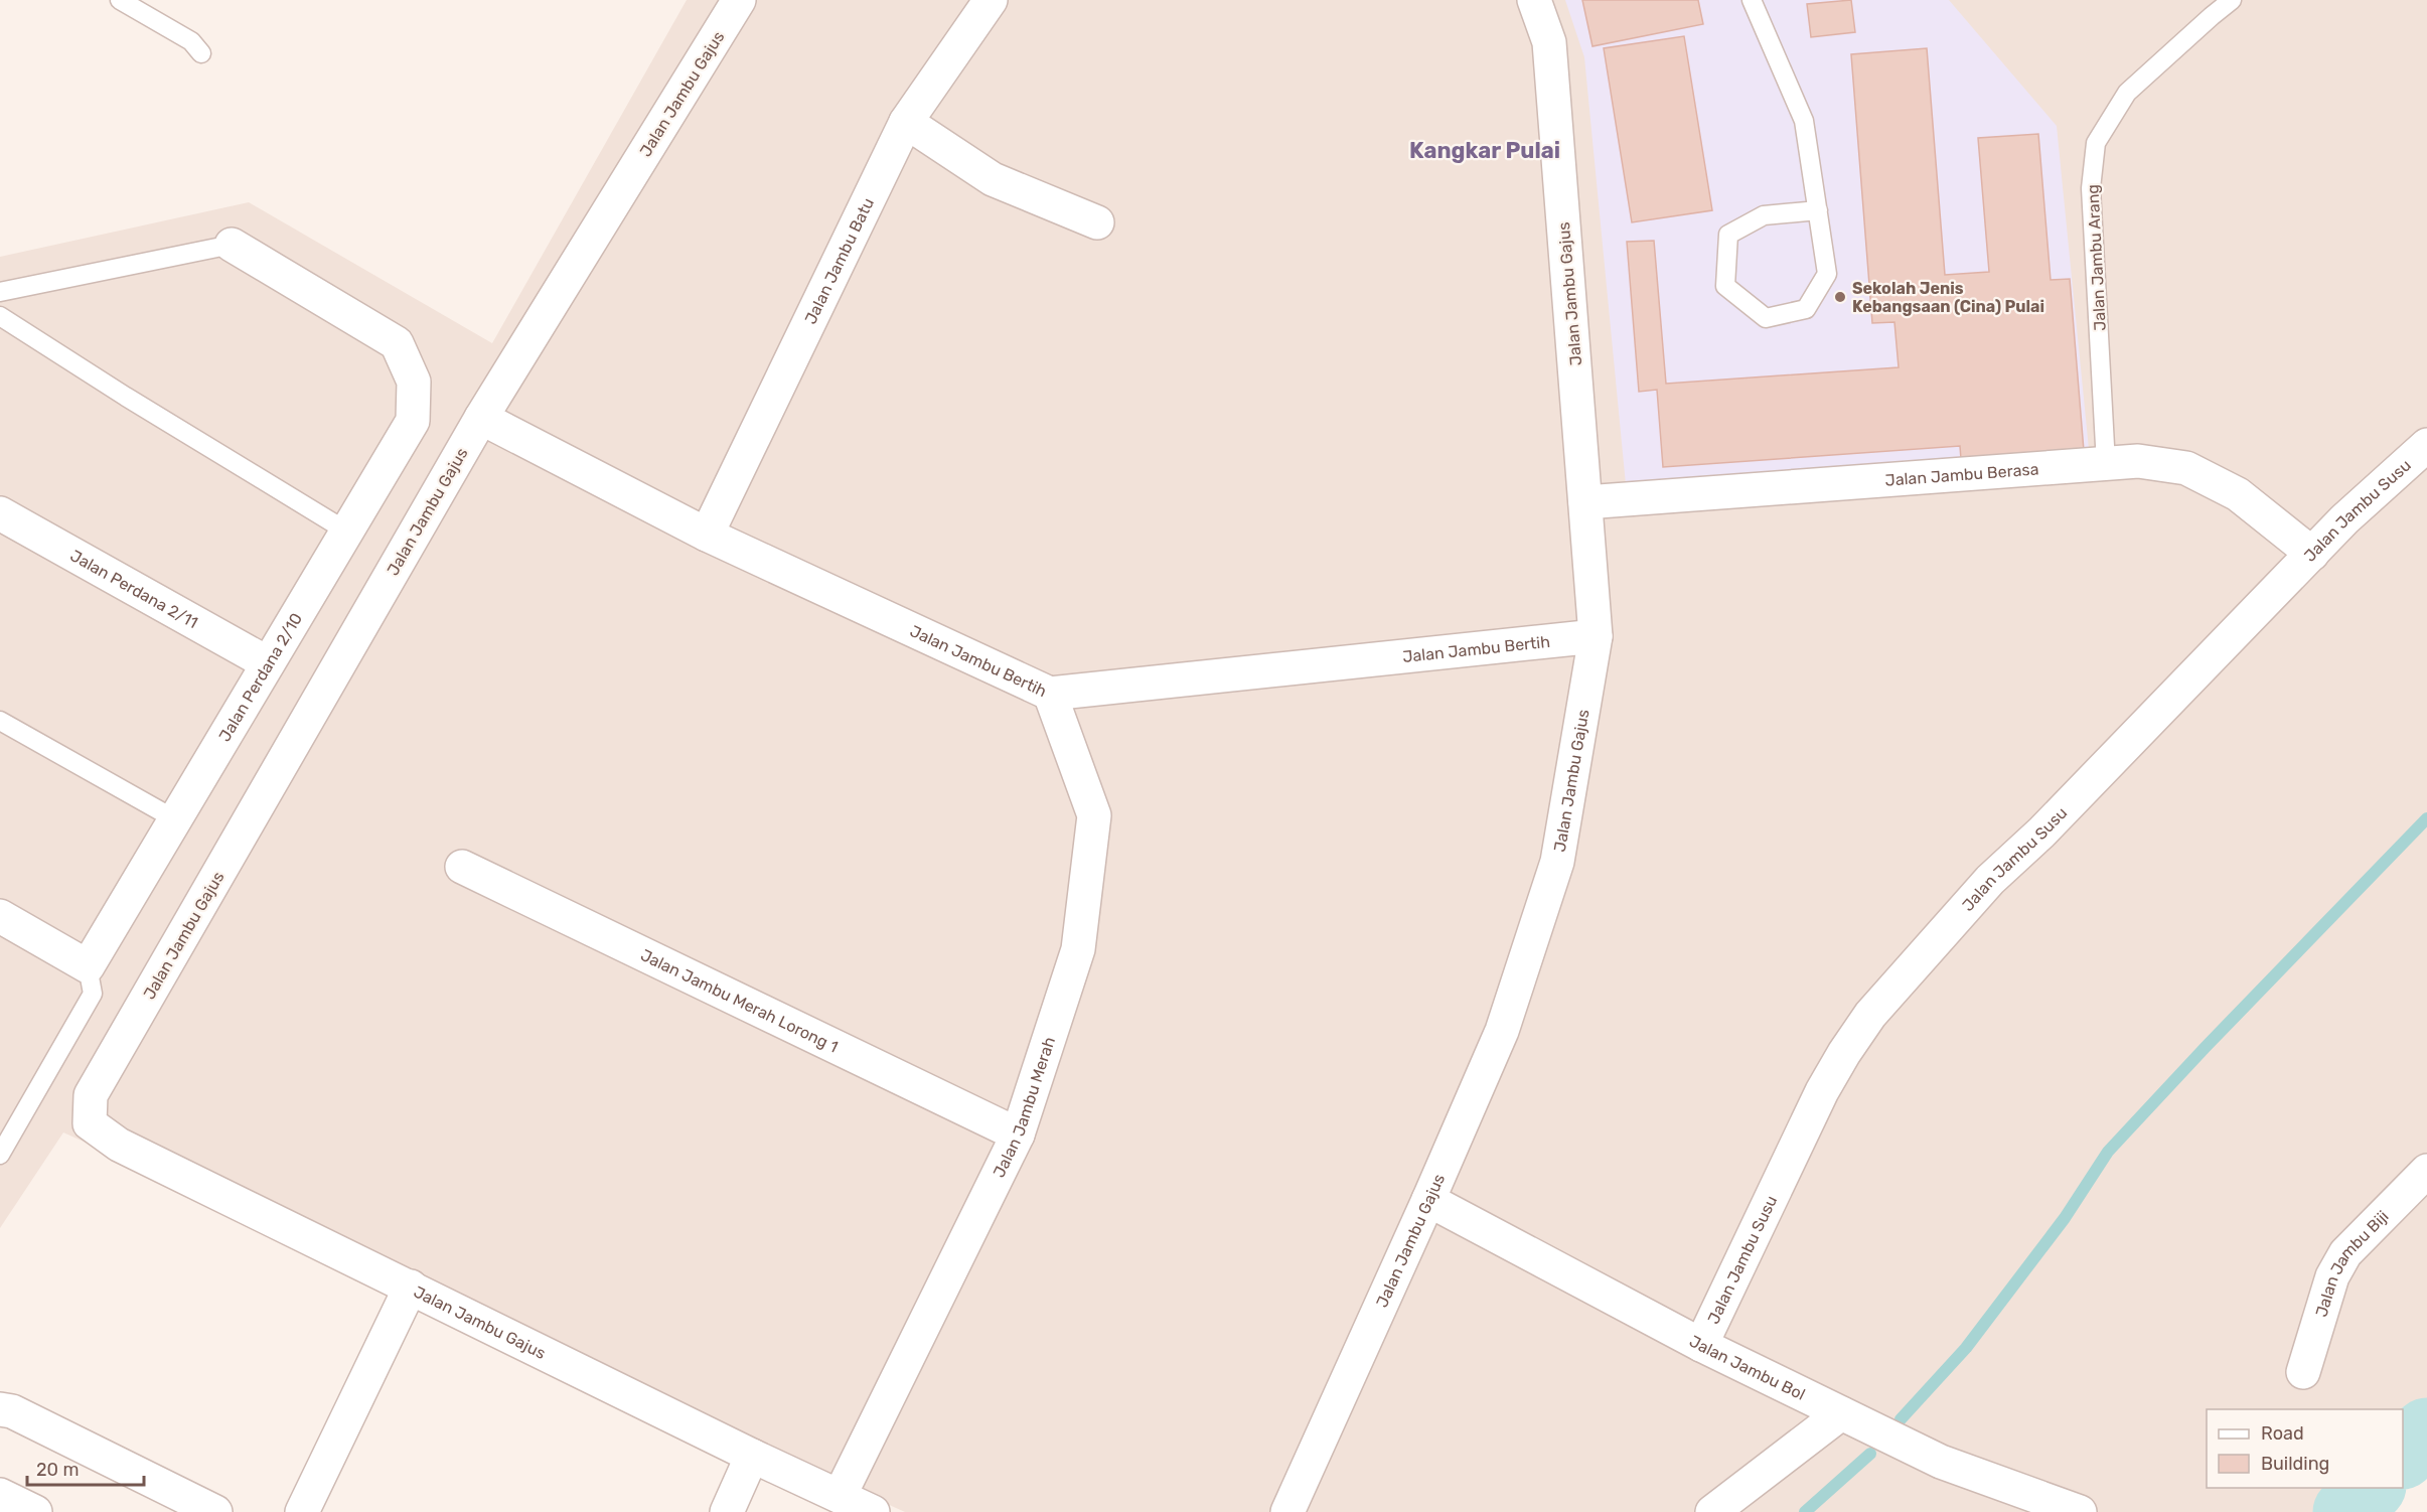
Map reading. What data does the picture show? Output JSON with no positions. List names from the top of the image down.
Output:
{
  "streets": {
    "street": [
      "Jalan Jambu Gajus",
      "Jalan Jambu Batu",
      "Jalan Jambu Berasa",
      "Jalan Jambu Susu",
      "Jalan Perdana 2/11",
      "Jalan Jambu Bertih",
      "Jalan Perdana 2/10",
      "Jalan Jambu Merah Lorong 1",
      "Jalan Jambu Merah",
      "Jalan Jambu Biji",
      "Jalan Jambu Bol"
    ],
    "lane": ["Jalan Jambu Arang"]
  },
  "crossings": [
    ["Jalan Jambu Gajus", "Jalan Jambu Berasa"],
    ["Jalan Jambu Gajus", "Jalan Jambu Bertih"],
    ["Jalan Jambu Gajus", "Jalan Jambu Merah"],
    ["Jalan Jambu Gajus", "Jalan Jambu Bol"],
    ["Jalan Jambu Arang", "Jalan Jambu Berasa"],
    ["Jalan Jambu Batu", "Jalan Jambu Bertih"],
    ["Jalan Jambu Berasa", "Jalan Jambu Susu"],
    ["Jalan Jambu Susu", "Jalan Jambu Bol"],
    ["Jalan Perdana 2/11", "Jalan Perdana 2/10"],
    ["Jalan Jambu Bertih", "Jalan Jambu Merah"],
    ["Jalan Jambu Merah Lorong 1", "Jalan Jambu Merah"]
  ],
  "districts": ["Kangkar Pulai"],
  "places": ["Sekolah Jenis Kebangsaan (Cina) Pulai"],
  "legend": ["Road", "Building"],
  "scale_bar": "20 m"
}
